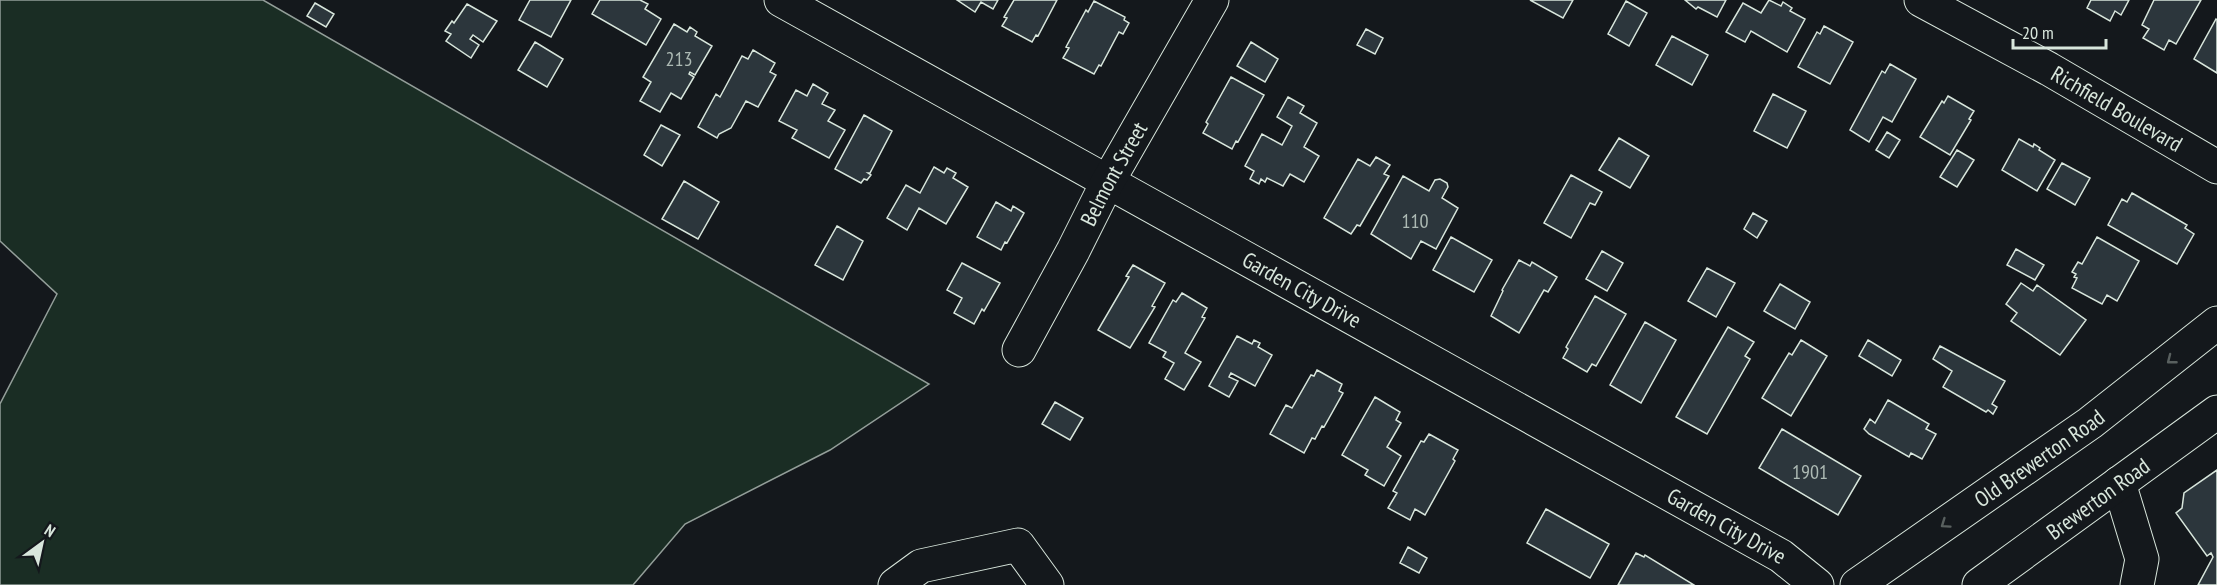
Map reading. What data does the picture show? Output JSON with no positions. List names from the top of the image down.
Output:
{
  "streets": {
    "street": [
      "Richfield Boulevard",
      "Belmont Street",
      "Garden City Drive",
      "Old Brewerton Road",
      "Brewerton Road"
    ]
  },
  "crossings": [
    ["Belmont Street", "Garden City Drive"]
  ],
  "one_way": ["Old Brewerton Road"],
  "house_numbers": ["213", "110", "1901"],
  "scale_bar": "20 m",
  "north": "top right"
}
